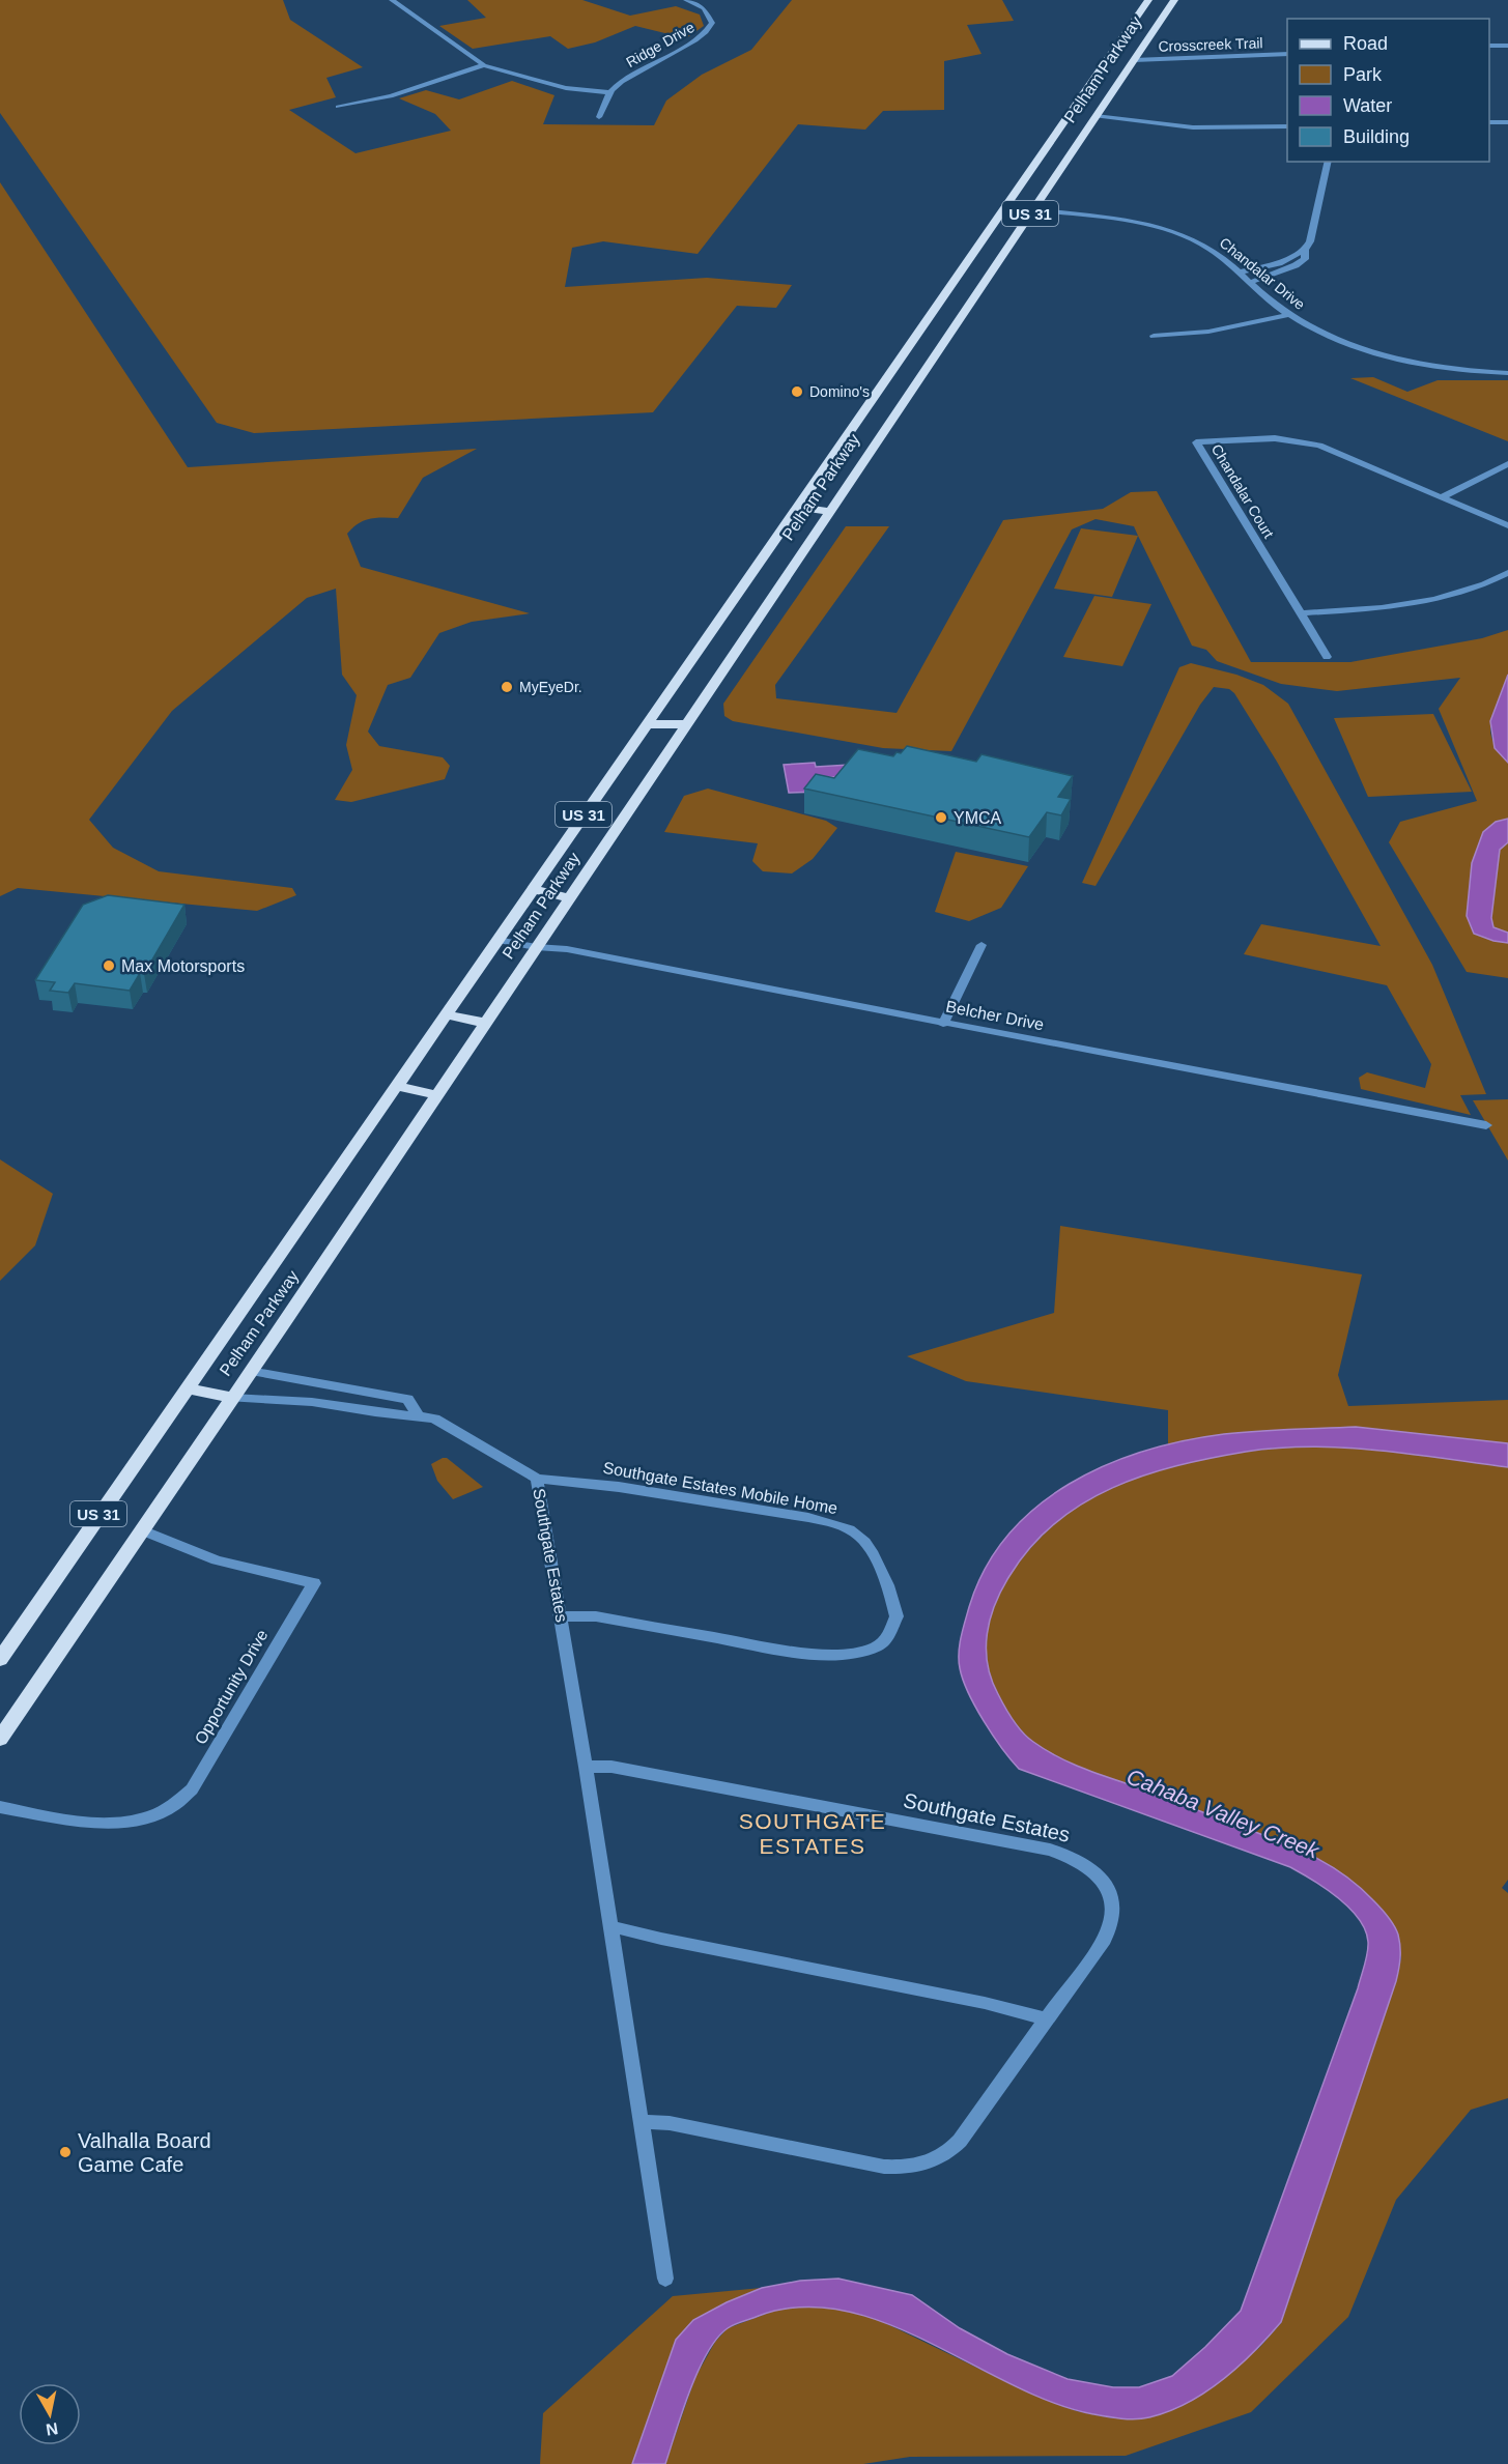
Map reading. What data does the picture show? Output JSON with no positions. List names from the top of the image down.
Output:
{
  "streets": {
    "main road": ["Pelham Parkway", "US 31"],
    "street": [
      "Ridge Drive",
      "Crosscreek Trail",
      "Chandalar Drive",
      "Chandalar Court",
      "Belcher Drive",
      "Southgate Estates Mobile Home",
      "Southgate Estates",
      "Opportunity Drive"
    ]
  },
  "crossings": [
    ["Crosscreek Trail", "Pelham Parkway"],
    ["Pelham Parkway", "Chandalar Drive"],
    ["Pelham Parkway", "Belcher Drive"],
    ["Pelham Parkway", "Southgate Estates"],
    ["Pelham Parkway", "Opportunity Drive"],
    ["Southgate Estates Mobile Home", "Southgate Estates"]
  ],
  "districts": ["SOUTHGATE ESTATES"],
  "water": ["Cahaba Valley Creek"],
  "places": [
    "Domino's",
    "MyEyeDr.",
    "YMCA",
    "Max Motorsports",
    "Valhalla Board Game Cafe"
  ],
  "legend": [
    "Road",
    "Park",
    "Water",
    "Building"
  ],
  "north": "bottom"
}
